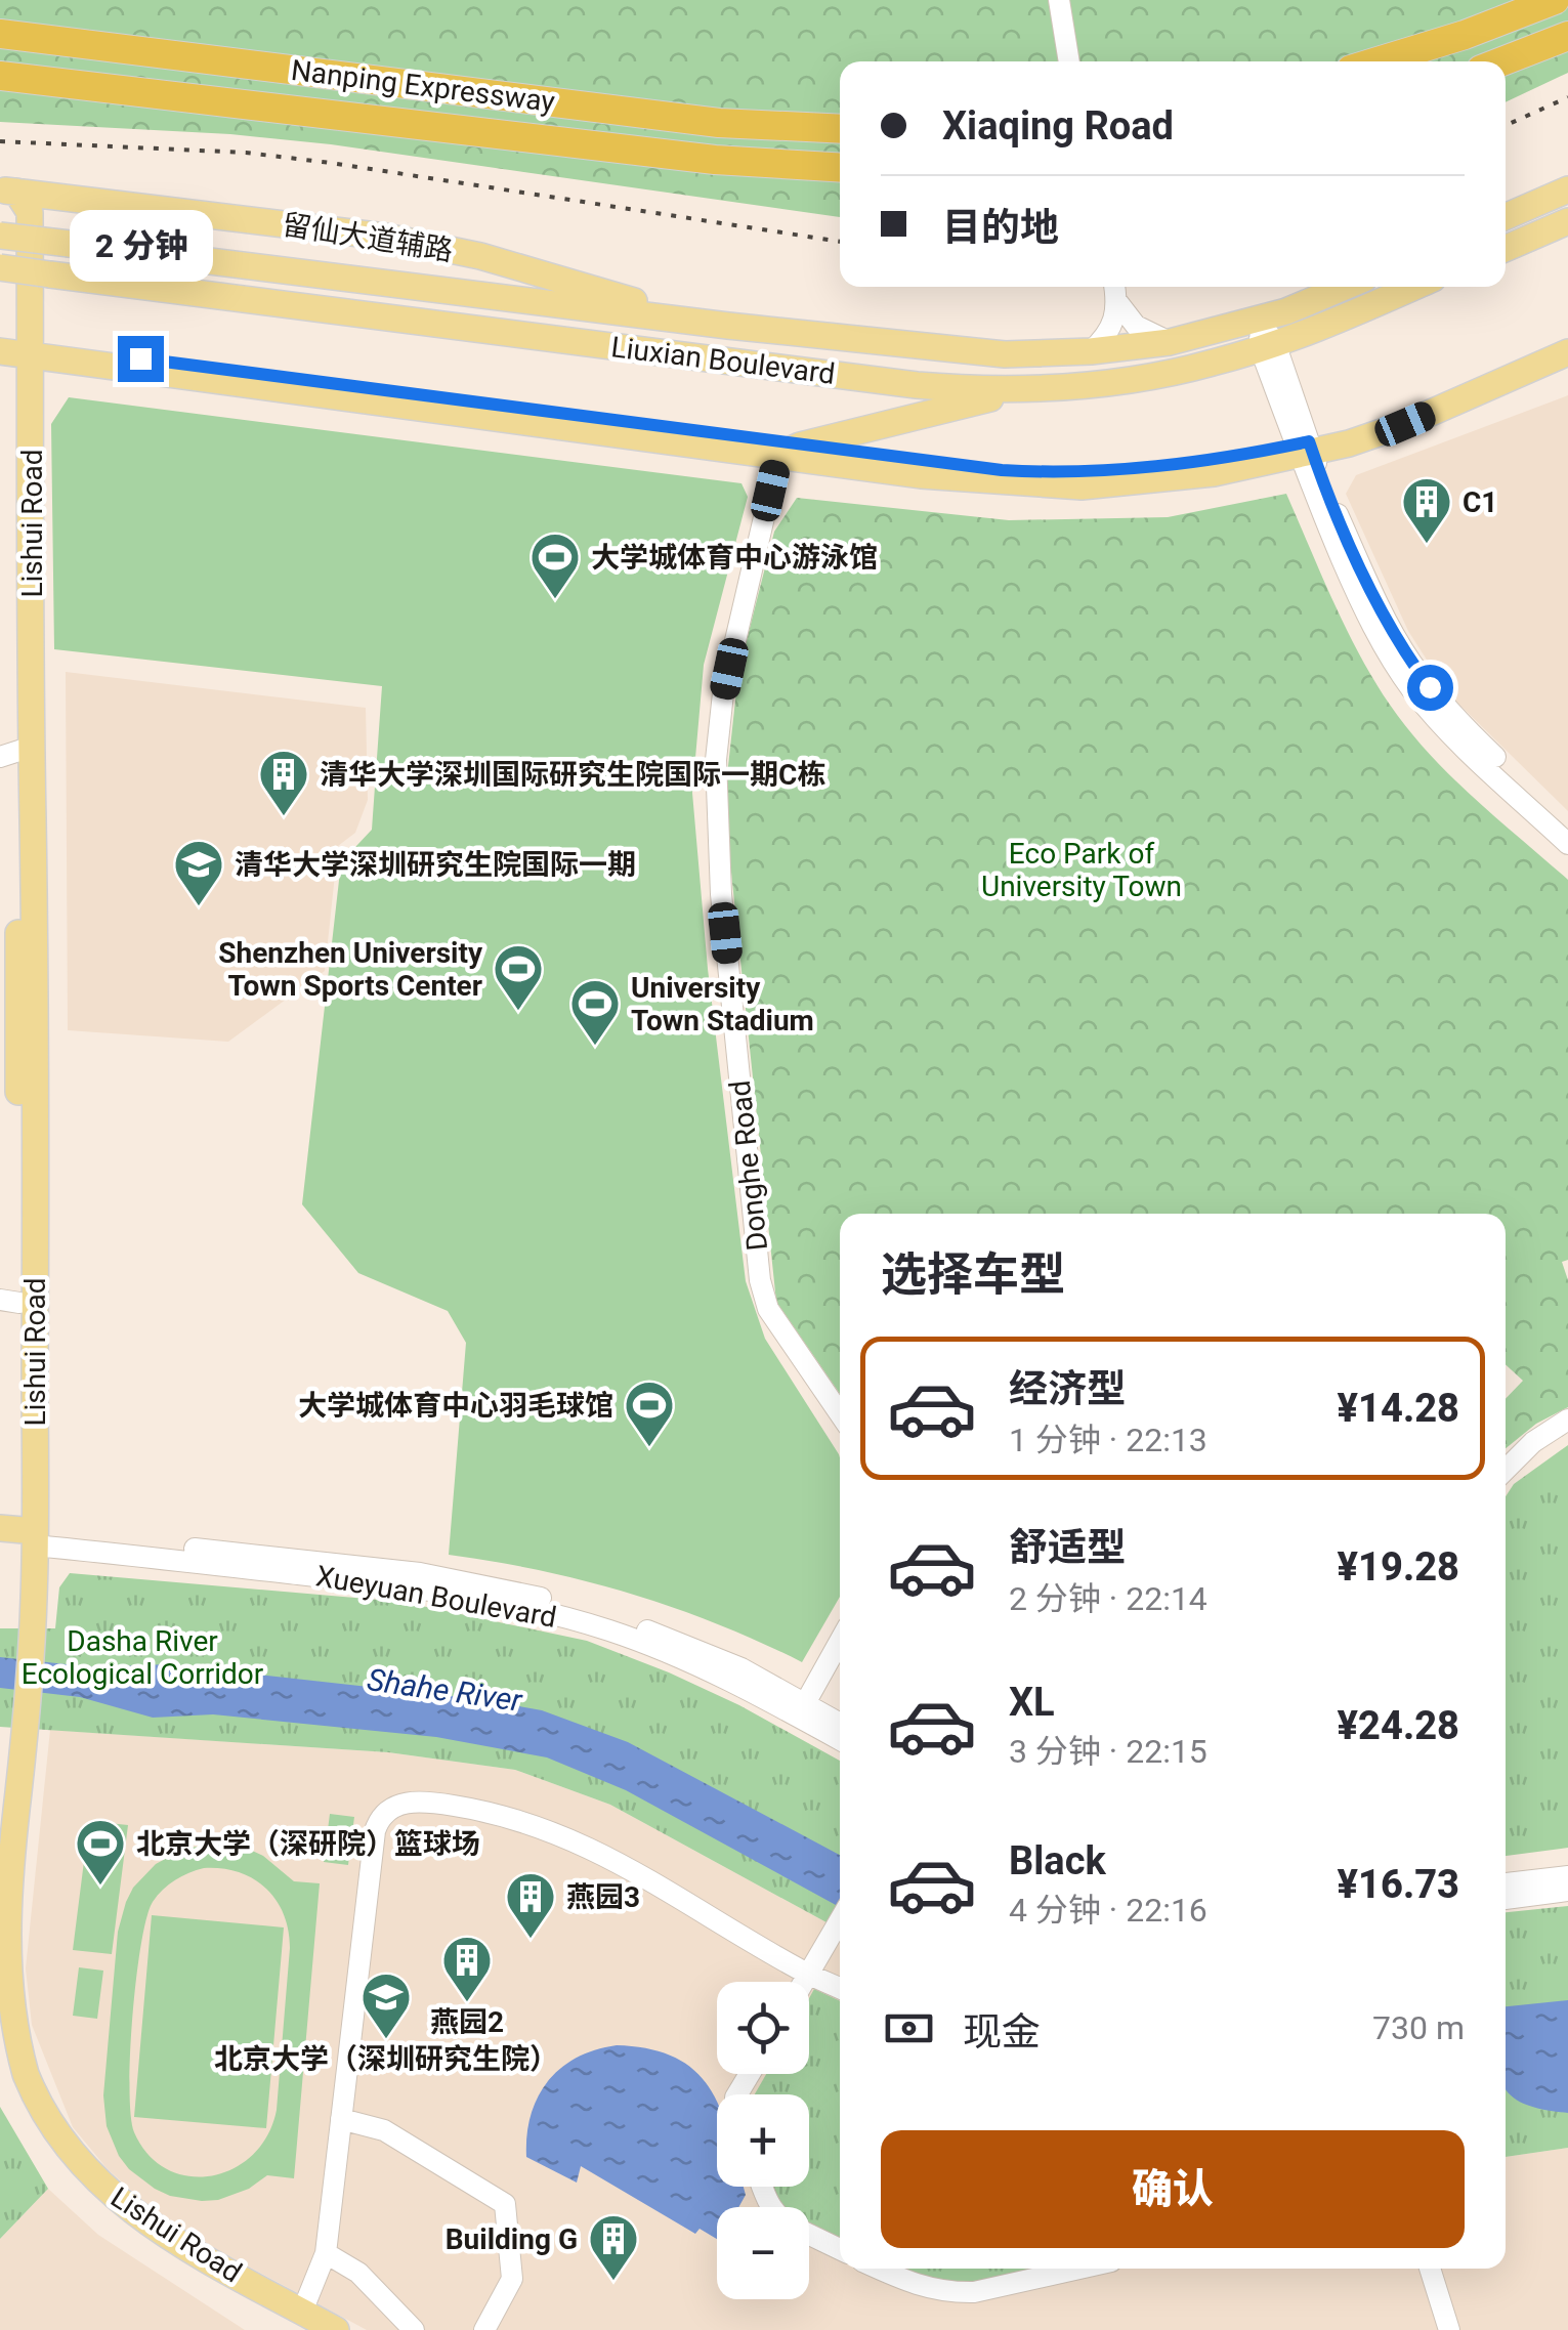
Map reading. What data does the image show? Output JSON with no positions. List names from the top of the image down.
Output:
{
  "streets": {
    "highway": ["Nanping Expressway"],
    "main road": ["留仙大道辅路", "Liuxian Boulevard", "Lishui Road"],
    "street": ["Donghe Road", "Xueyuan Boulevard"]
  },
  "crossings": [
    ["留仙大道辅路", "Liuxian Boulevard"],
    ["留仙大道辅路", "Lishui Road"],
    ["Lishui Road", "Xueyuan Boulevard"]
  ],
  "water": ["Shahe River"],
  "parks": ["Eco Park of University Town", "Dasha River Ecological Corridor"],
  "places": {
    "building": [
      "C1",
      "清华大学深圳国际研究生院国际一期C栋",
      "燕园3",
      "燕园2",
      "Building G"
    ],
    "sports": [
      "大学城体育中心游泳馆",
      "Shenzhen University Town Sports Center",
      "University Town Stadium",
      "大学城体育中心羽毛球馆",
      "北京大学（深研院）篮球场"
    ],
    "school or university": ["清华大学深圳研究生院国际一期", "北京大学（深圳研究生院）"]
  },
  "page": {
    "banner": ["Xiaqing Road", "目的地"],
    "bubble": "2 分钟",
    "heading": "选择车型",
    "list": [
      {
        "name": "经济型",
        "note": "1 分钟 · 22:13",
        "value": "¥14.28"
      },
      {
        "name": "舒适型",
        "note": "2 分钟 · 22:14",
        "value": "¥19.28"
      },
      {
        "name": "XL",
        "note": "3 分钟 · 22:15",
        "value": "¥24.28"
      },
      {
        "name": "Black",
        "note": "4 分钟 · 22:16",
        "value": "¥16.73"
      }
    ],
    "pay": ["现金", "730 m"],
    "map_buttons": ["+", "−"],
    "buttons": "确认"
  }
}
